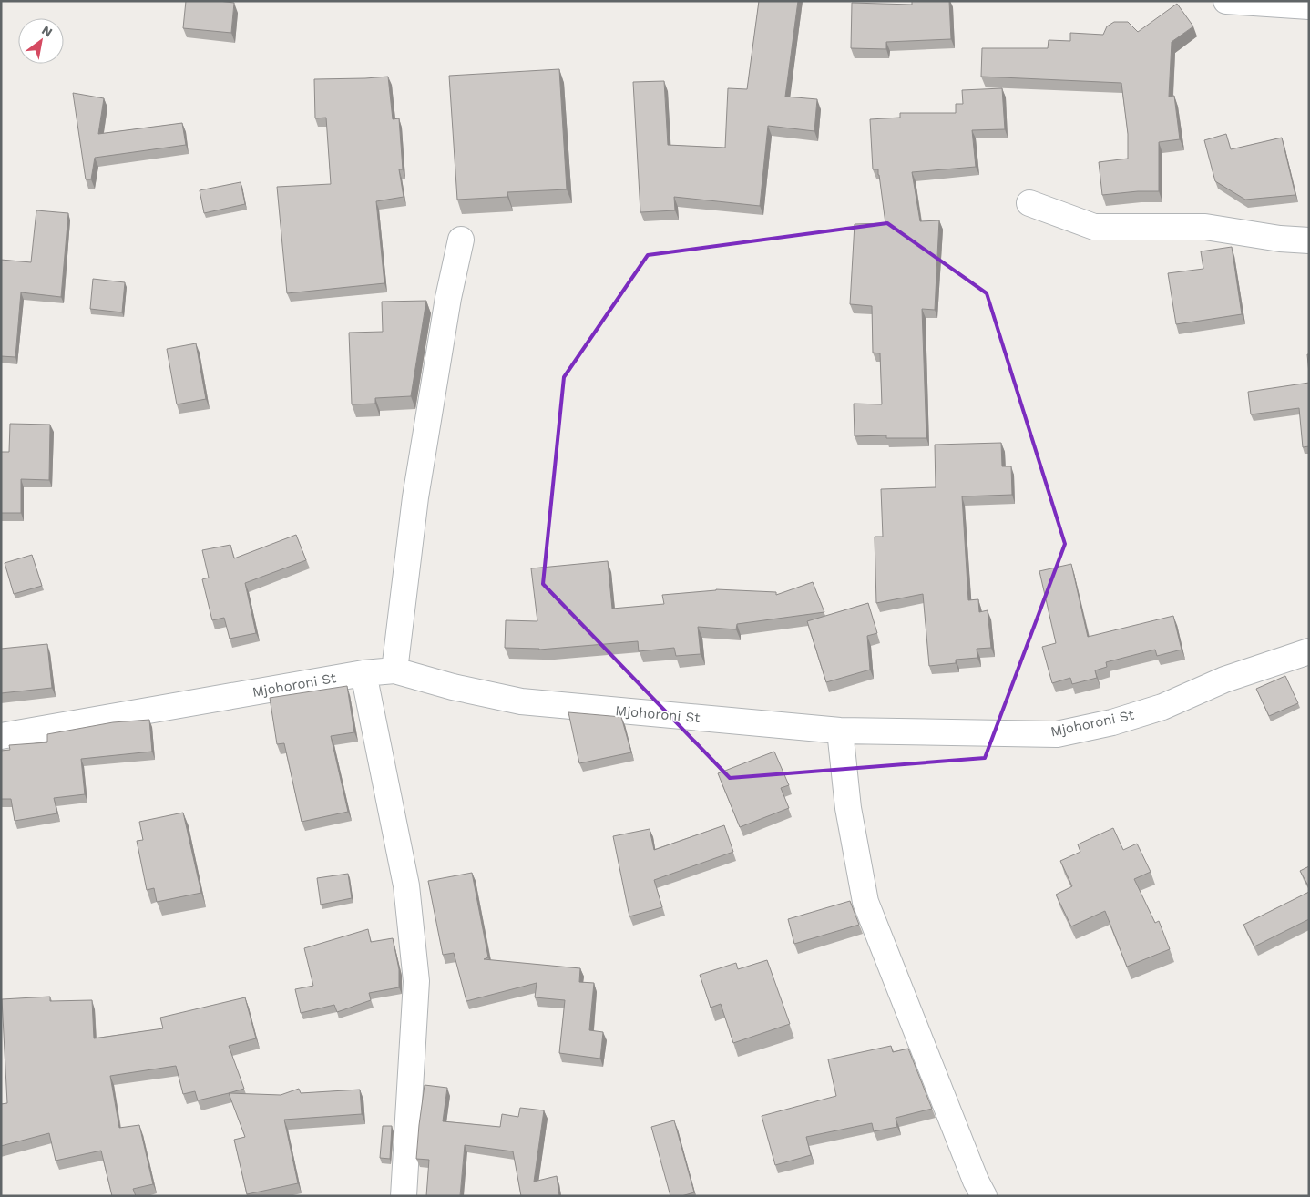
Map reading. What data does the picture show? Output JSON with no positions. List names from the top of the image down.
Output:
{
  "streets": {
    "street": ["Mjohoroni St"]
  },
  "north": "top right"
}
